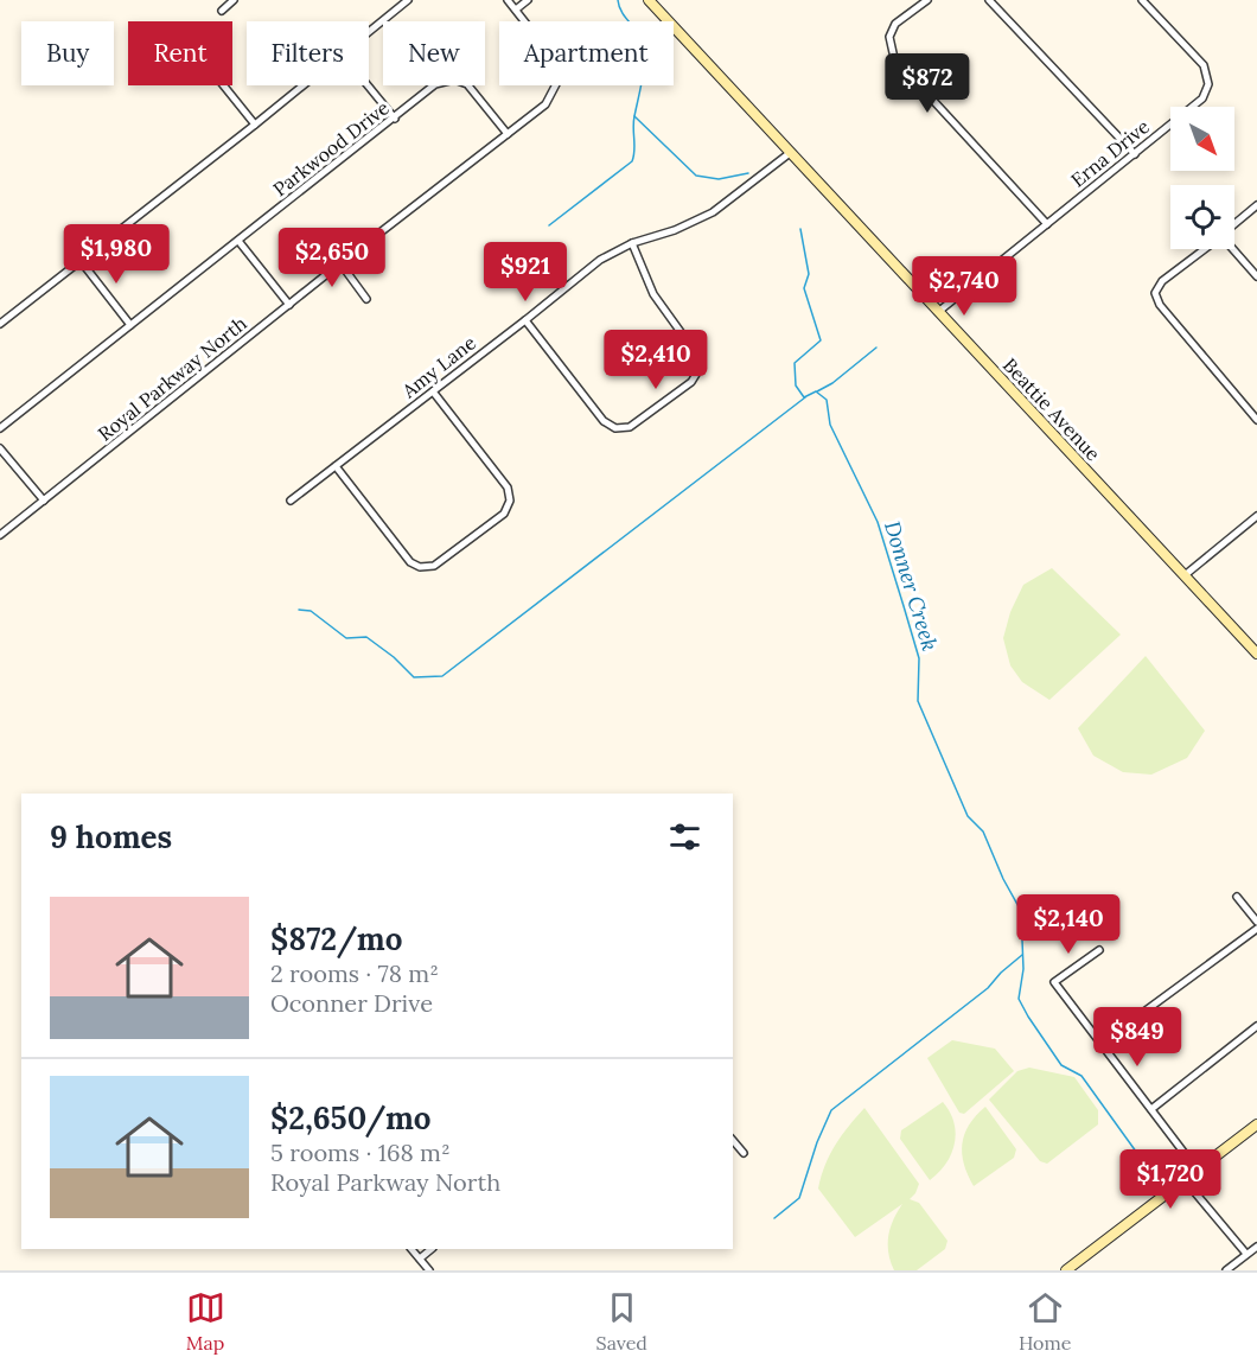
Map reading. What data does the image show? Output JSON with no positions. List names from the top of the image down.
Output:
{
  "streets": {
    "street": [
      "Parkwood Drive",
      "Erna Drive",
      "Amy Lane",
      "Royal Parkway North",
      "Beattie Avenue"
    ]
  },
  "crossings": [
    ["Parkwood Drive", "Royal Parkway North"],
    ["Erna Drive", "Beattie Avenue"],
    ["Amy Lane", "Beattie Avenue"]
  ],
  "water": ["Donner Creek"],
  "north": "bottom right",
  "page": {
    "chip": [
      "Buy",
      "Rent",
      "Filters",
      "New",
      "Apartment"
    ],
    "price": [
      "$872",
      "$1,980",
      "$2,650",
      "$921",
      "$2,740",
      "$2,410",
      "$2,140",
      "$849",
      "$1,720"
    ],
    "heading": "9 homes",
    "list": [
      {
        "name": "$872/mo",
        "note": "2 rooms · 78 m² · Oconner Drive"
      },
      {
        "name": "$2,650/mo",
        "note": "5 rooms · 168 m² · Royal Parkway North"
      }
    ],
    "tabs": ["Map", "Saved", "Home"]
  }
}
